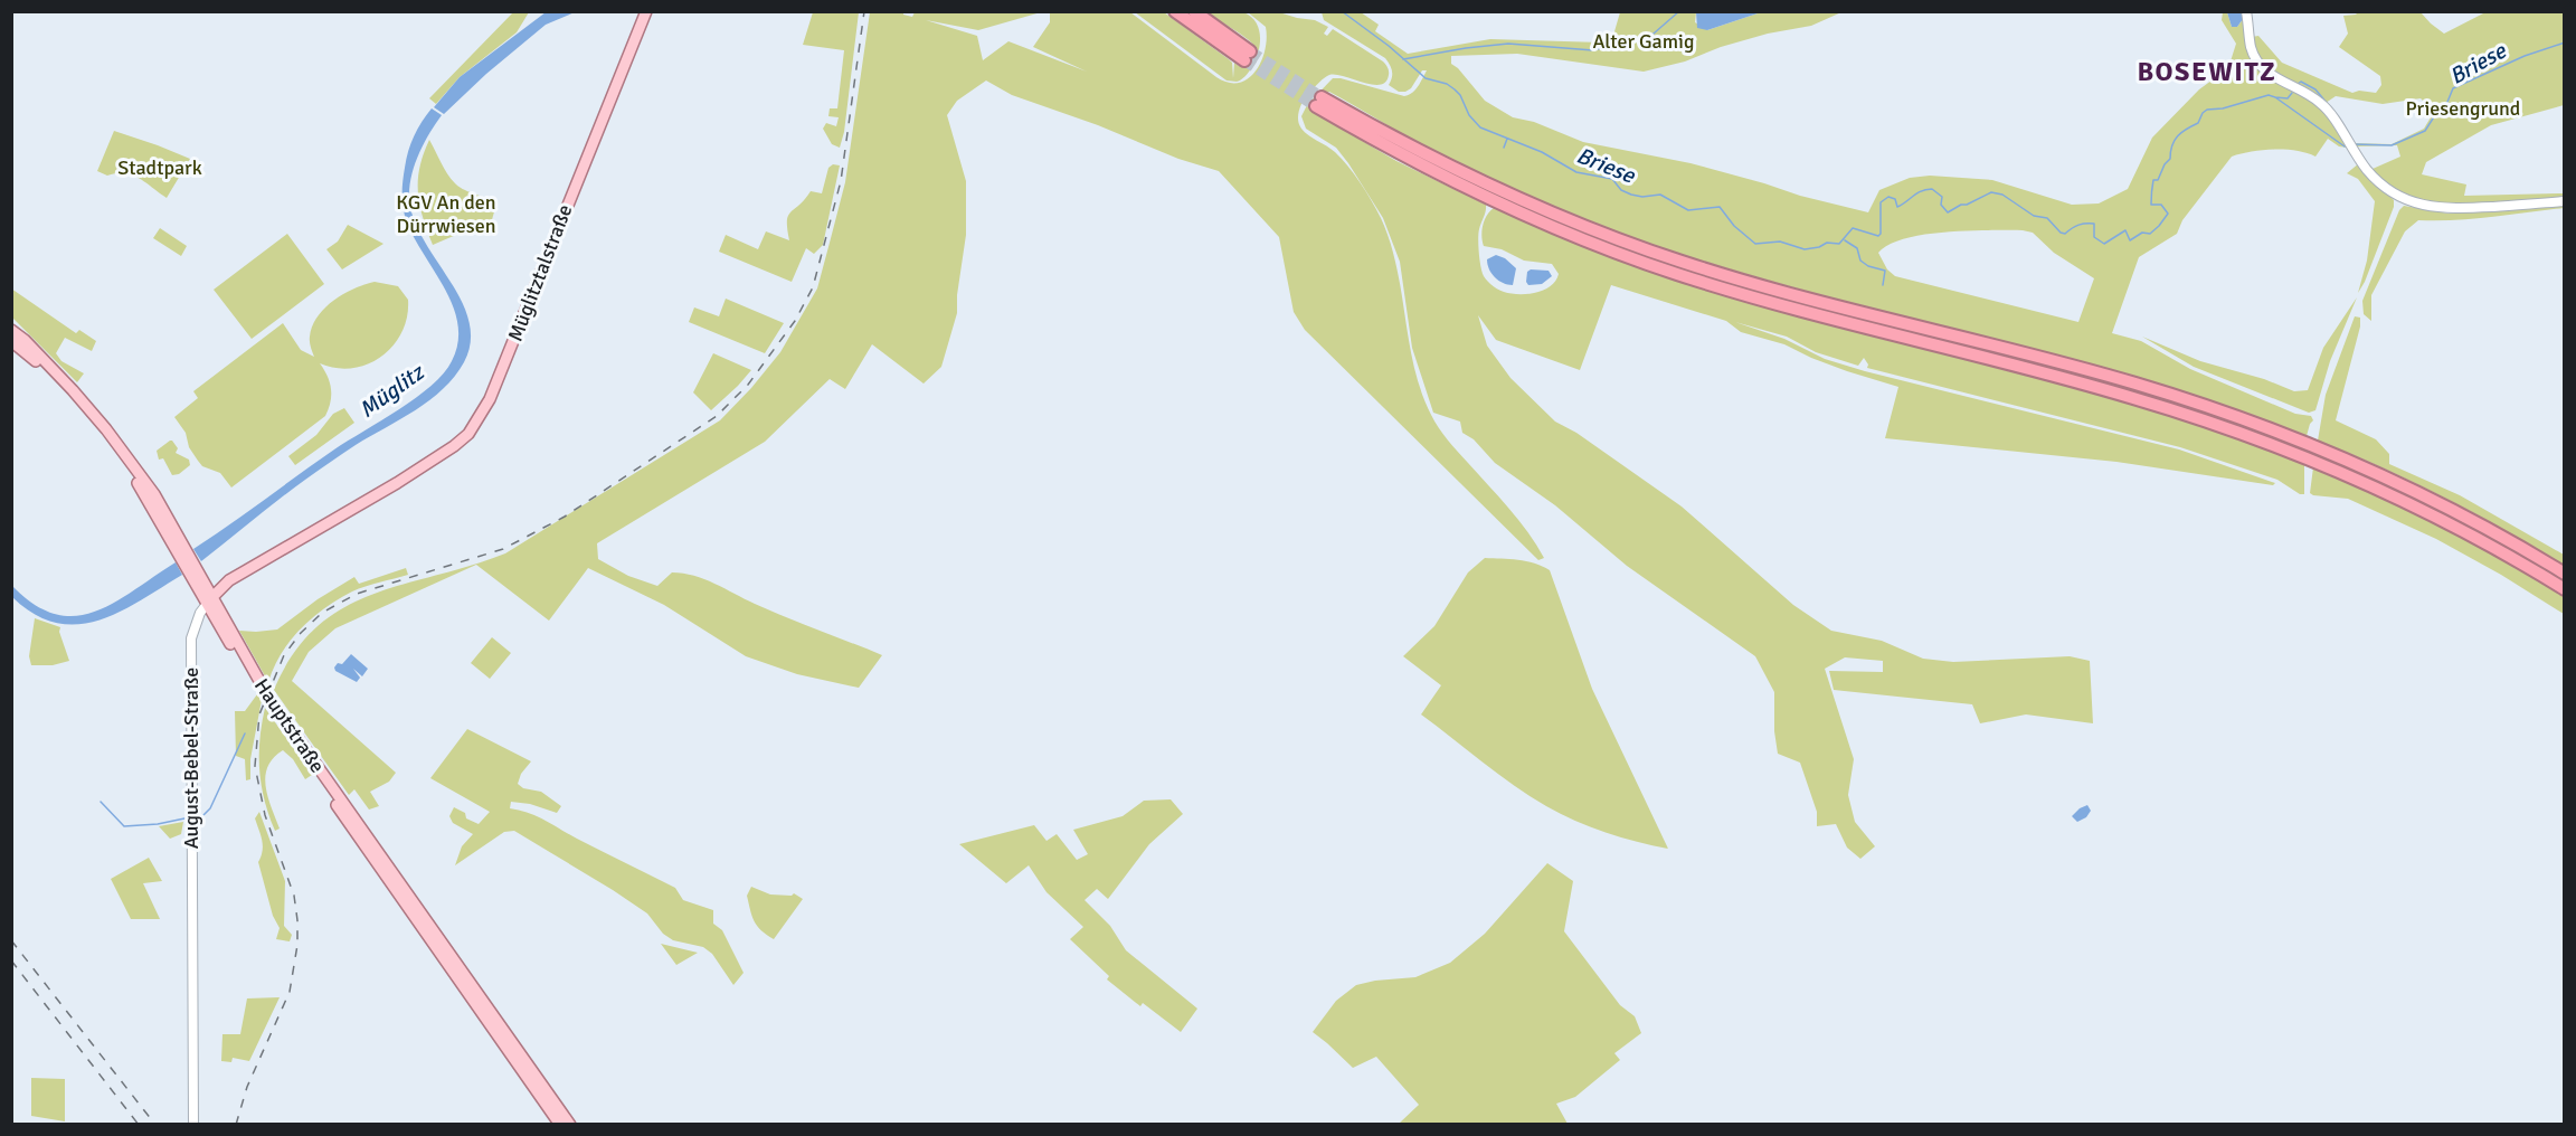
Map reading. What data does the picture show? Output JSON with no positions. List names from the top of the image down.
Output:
{
  "streets": {
    "main road": ["Müglitztalstraße", "Hauptstraße", "August-Bebel-Straße"]
  },
  "crossings": [
    ["Müglitztalstraße", "August-Bebel-Straße"],
    ["Hauptstraße", "August-Bebel-Straße"]
  ],
  "districts": ["BOSEWITZ"],
  "water": ["Briese", "Müglitz"],
  "parks": [
    "Alter Gamig",
    "Priesengrund",
    "Stadtpark",
    "KGV An den Dürrwiesen"
  ]
}
